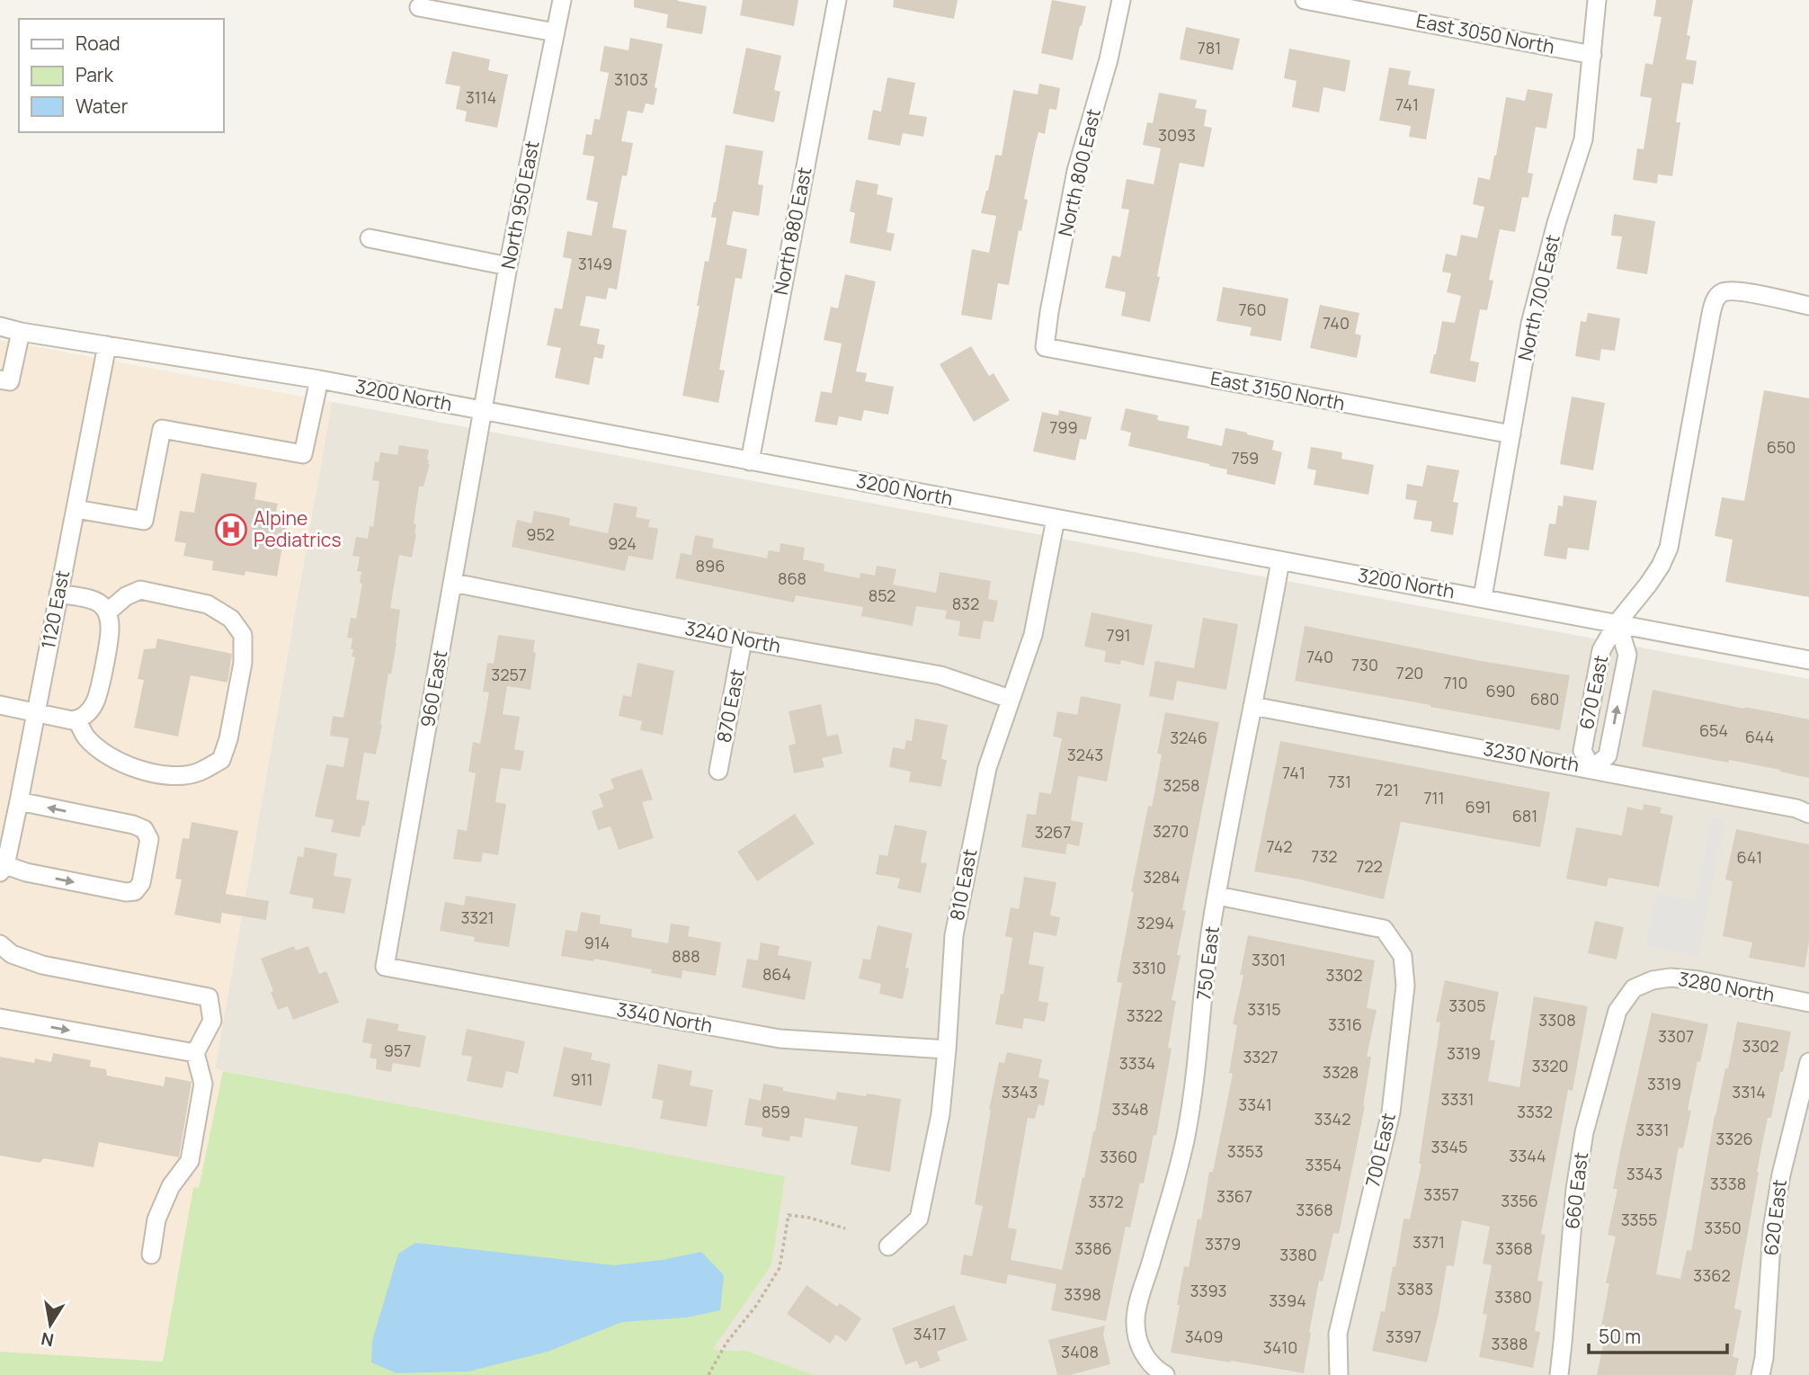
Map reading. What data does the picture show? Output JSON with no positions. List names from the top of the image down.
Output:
{
  "streets": {
    "street": [
      "East 3050 North",
      "North 800 East",
      "North 950 East",
      "North 880 East",
      "North 700 East",
      "East 3150 North",
      "3200 North",
      "1120 East",
      "3240 North",
      "960 East",
      "670 East",
      "870 East",
      "3230 North",
      "810 East",
      "750 East",
      "3280 North",
      "3340 North",
      "700 East",
      "660 East",
      "620 East"
    ]
  },
  "crossings": [
    ["East 3050 North", "North 700 East"],
    ["North 800 East", "East 3150 North"],
    ["North 950 East", "3200 North"],
    ["North 950 East", "960 East"],
    ["North 880 East", "3200 North"],
    ["North 700 East", "East 3150 North"],
    ["North 700 East", "3200 North"],
    ["3200 North", "1120 East"],
    ["3200 North", "960 East"],
    ["3200 North", "670 East"],
    ["3200 North", "810 East"],
    ["3200 North", "750 East"],
    ["3240 North", "960 East"],
    ["3240 North", "870 East"],
    ["3240 North", "810 East"],
    ["960 East", "3340 North"],
    ["670 East", "3230 North"],
    ["3230 North", "750 East"],
    ["810 East", "3340 North"],
    ["750 East", "700 East"],
    ["3280 North", "660 East"]
  ],
  "places": {
    "hospital": ["Alpine Pediatrics"]
  },
  "house_numbers": [
    "781",
    "3103",
    "3114",
    "741",
    "3093",
    "3149",
    "760",
    "740",
    "799",
    "650",
    "759",
    "952",
    "924",
    "896",
    "868",
    "852",
    "832",
    "791",
    "740",
    "730",
    "720",
    "3257",
    "710",
    "690",
    "680",
    "654",
    "644",
    "3246",
    "3243",
    "741",
    "731",
    "3258",
    "721",
    "711",
    "691",
    "681",
    "3270",
    "3267",
    "742",
    "732",
    "641",
    "722",
    "3284",
    "3321",
    "3294",
    "914",
    "888",
    "3301",
    "3310",
    "864",
    "3302",
    "3305",
    "3315",
    "3322",
    "3308",
    "3316",
    "3307",
    "3302",
    "957",
    "3319",
    "3327",
    "3334",
    "3320",
    "3328",
    "911",
    "3319",
    "3343",
    "3314",
    "3331",
    "3341",
    "3348",
    "859",
    "3332",
    "3342",
    "3331",
    "3326",
    "3345",
    "3353",
    "3344",
    "3360",
    "3354",
    "3343",
    "3338",
    "3357",
    "3367",
    "3356",
    "3372",
    "3368",
    "3355",
    "3350",
    "3371",
    "3379",
    "3386",
    "3368",
    "3380",
    "3362",
    "3383",
    "3393",
    "3398",
    "3380",
    "3394",
    "3417",
    "3409",
    "3397",
    "3388",
    "3410",
    "3408"
  ],
  "legend": ["Road", "Park", "Water"],
  "scale_bar": "50 m",
  "north": "bottom"
}
